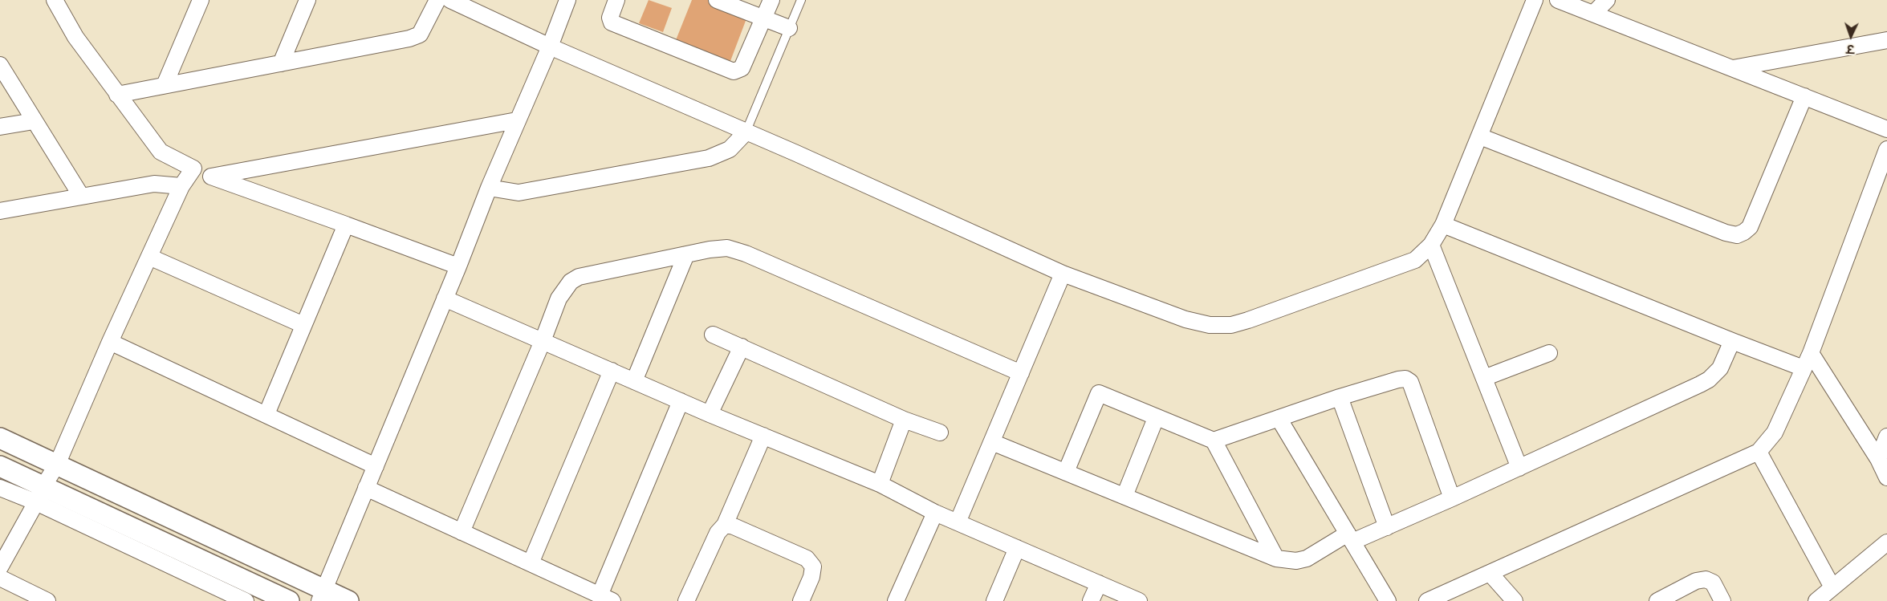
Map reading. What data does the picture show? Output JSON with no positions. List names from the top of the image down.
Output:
{
  "north": "bottom"
}
